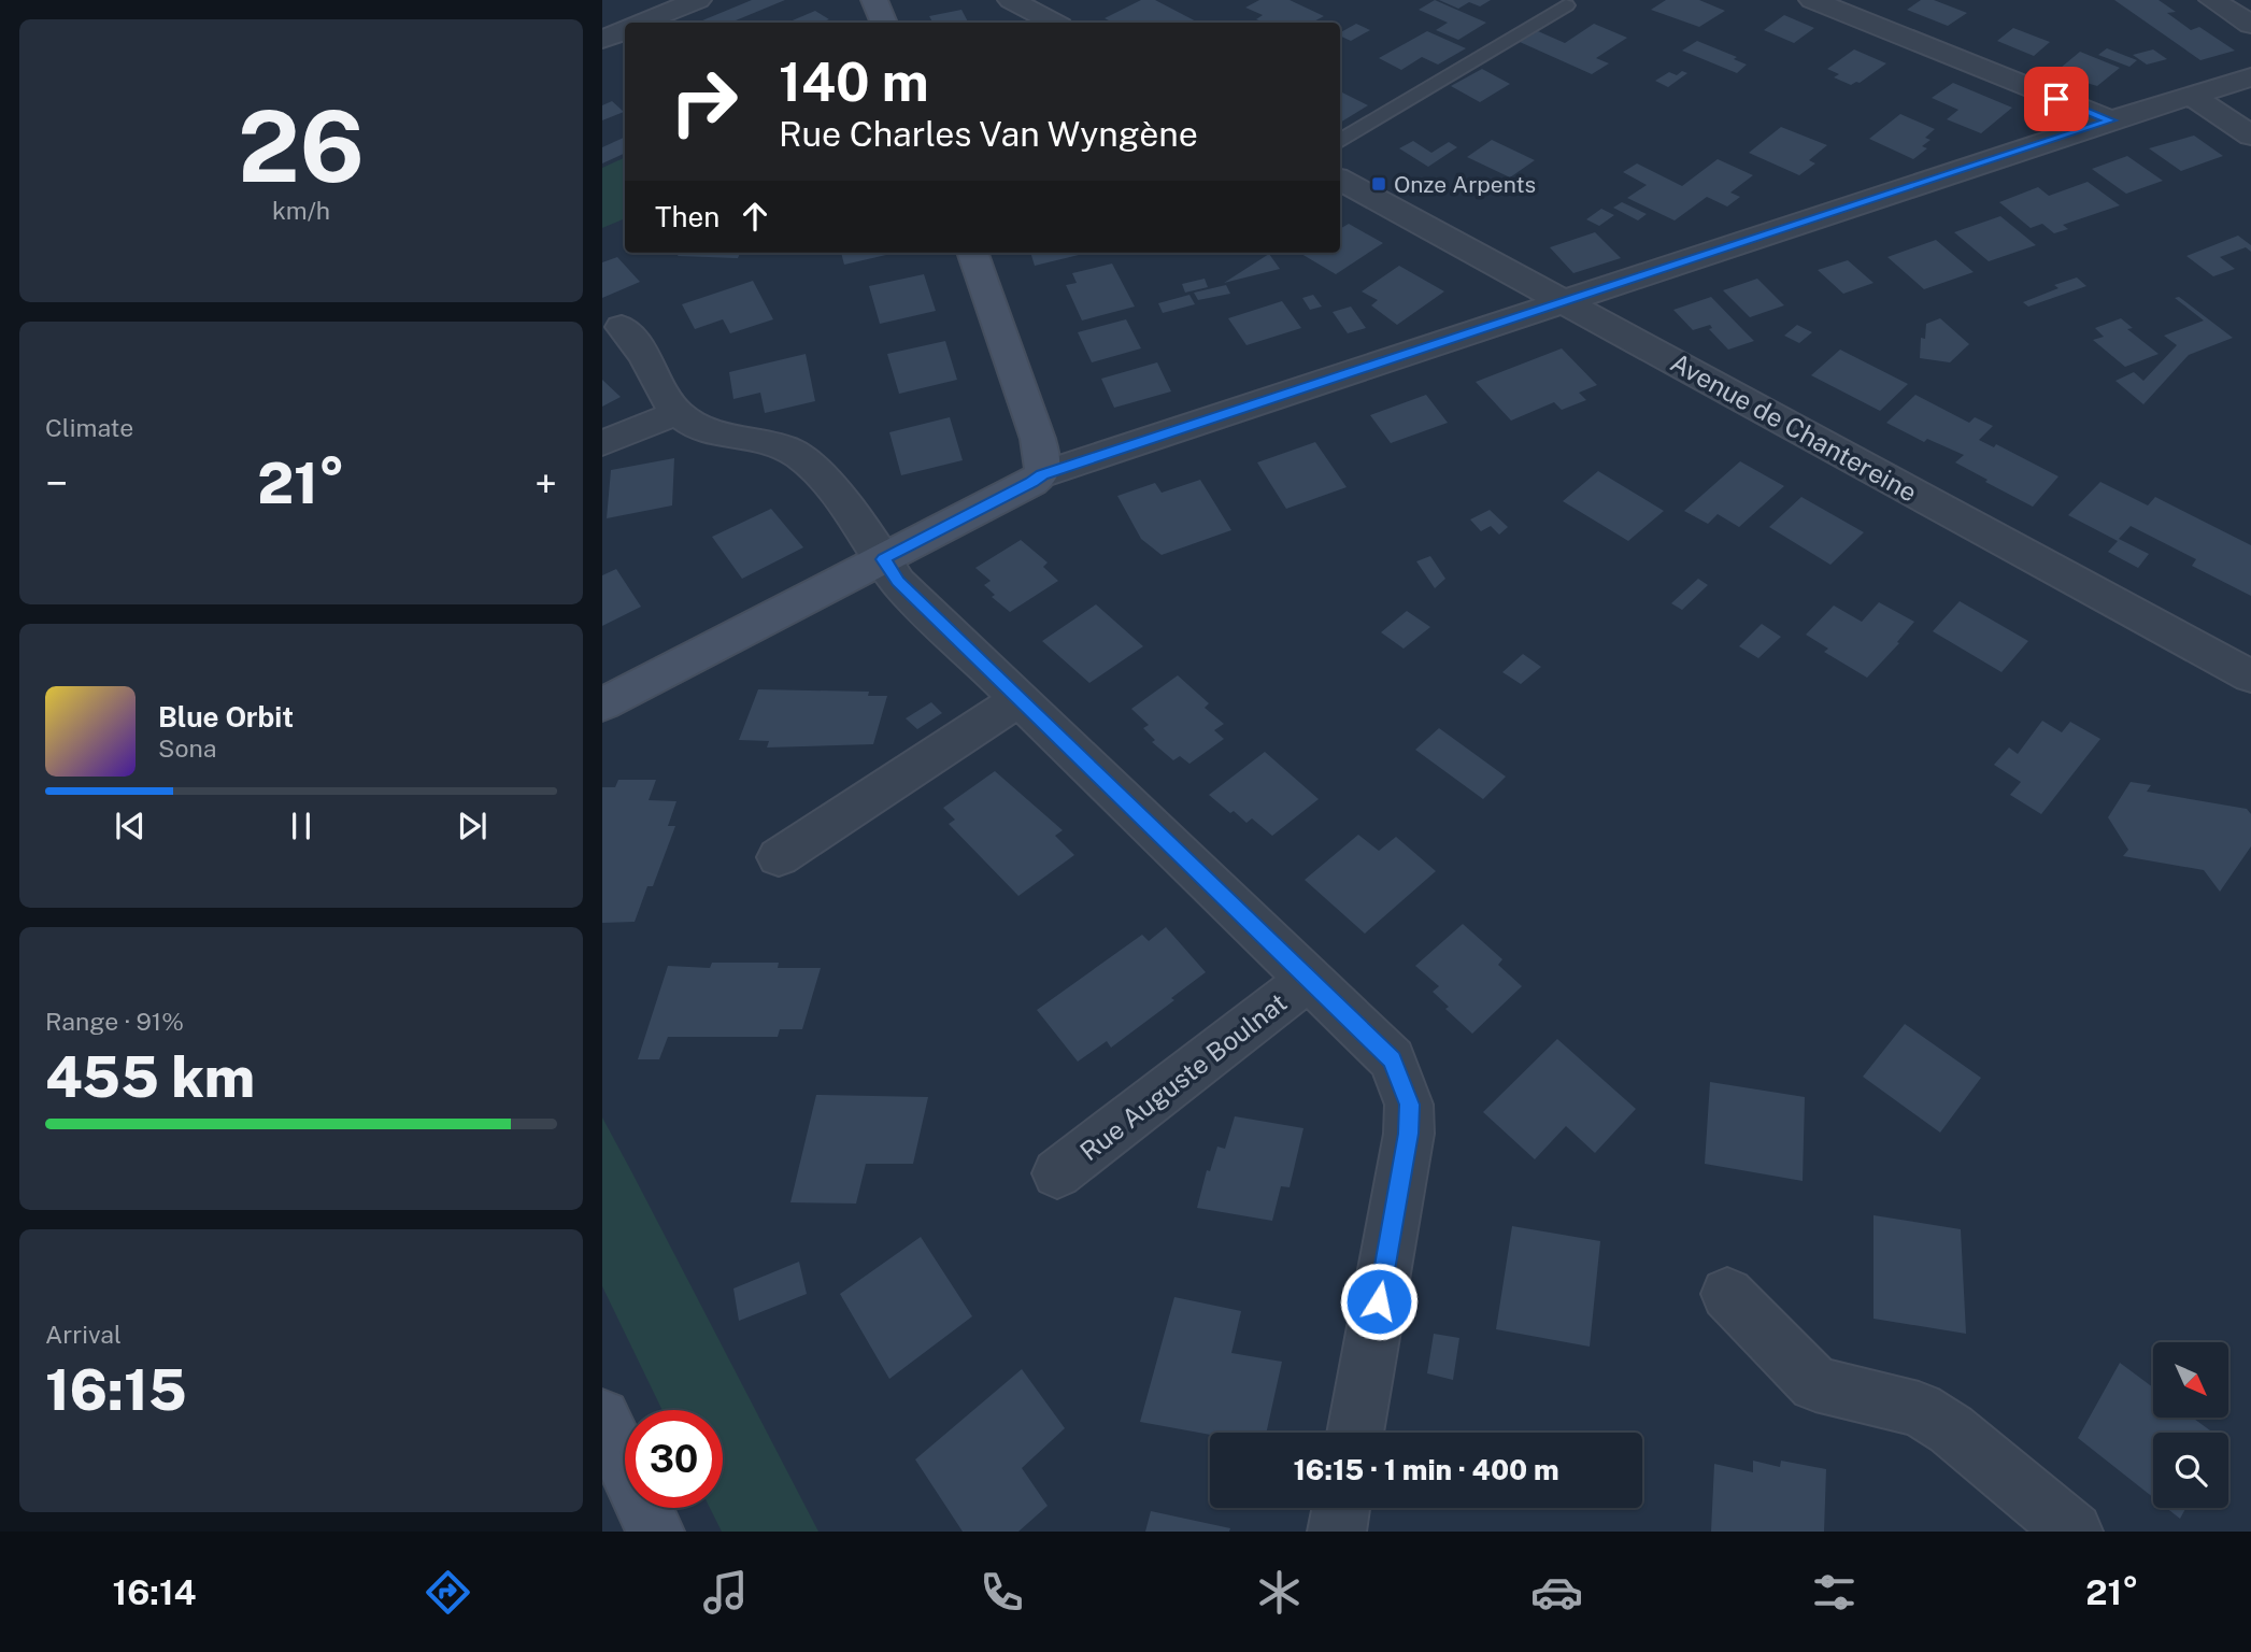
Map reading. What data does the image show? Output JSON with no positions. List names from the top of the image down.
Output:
{
  "streets": {
    "street": ["Avenue de Chantereine", "Rue Auguste Boulnat"]
  },
  "places": {
    "transit": ["Onze Arpents"]
  },
  "north": "bottom right",
  "page": {
    "tile": [
      ["26", "km/h"],
      "Climate",
      ["Range · 91%", "455 km"],
      ["Arrival", "16:15"]
    ],
    "turn": ["140 m", "Rue Charles Van Wyngène"],
    "then": "Then",
    "heat": ["−", "21°", "+"],
    "song": ["Blue Orbit", "Sona"],
    "limit": "30",
    "trip": "16:15 · 1 min · 400 m",
    "tabs": ["16:14", "21°"]
  }
}
